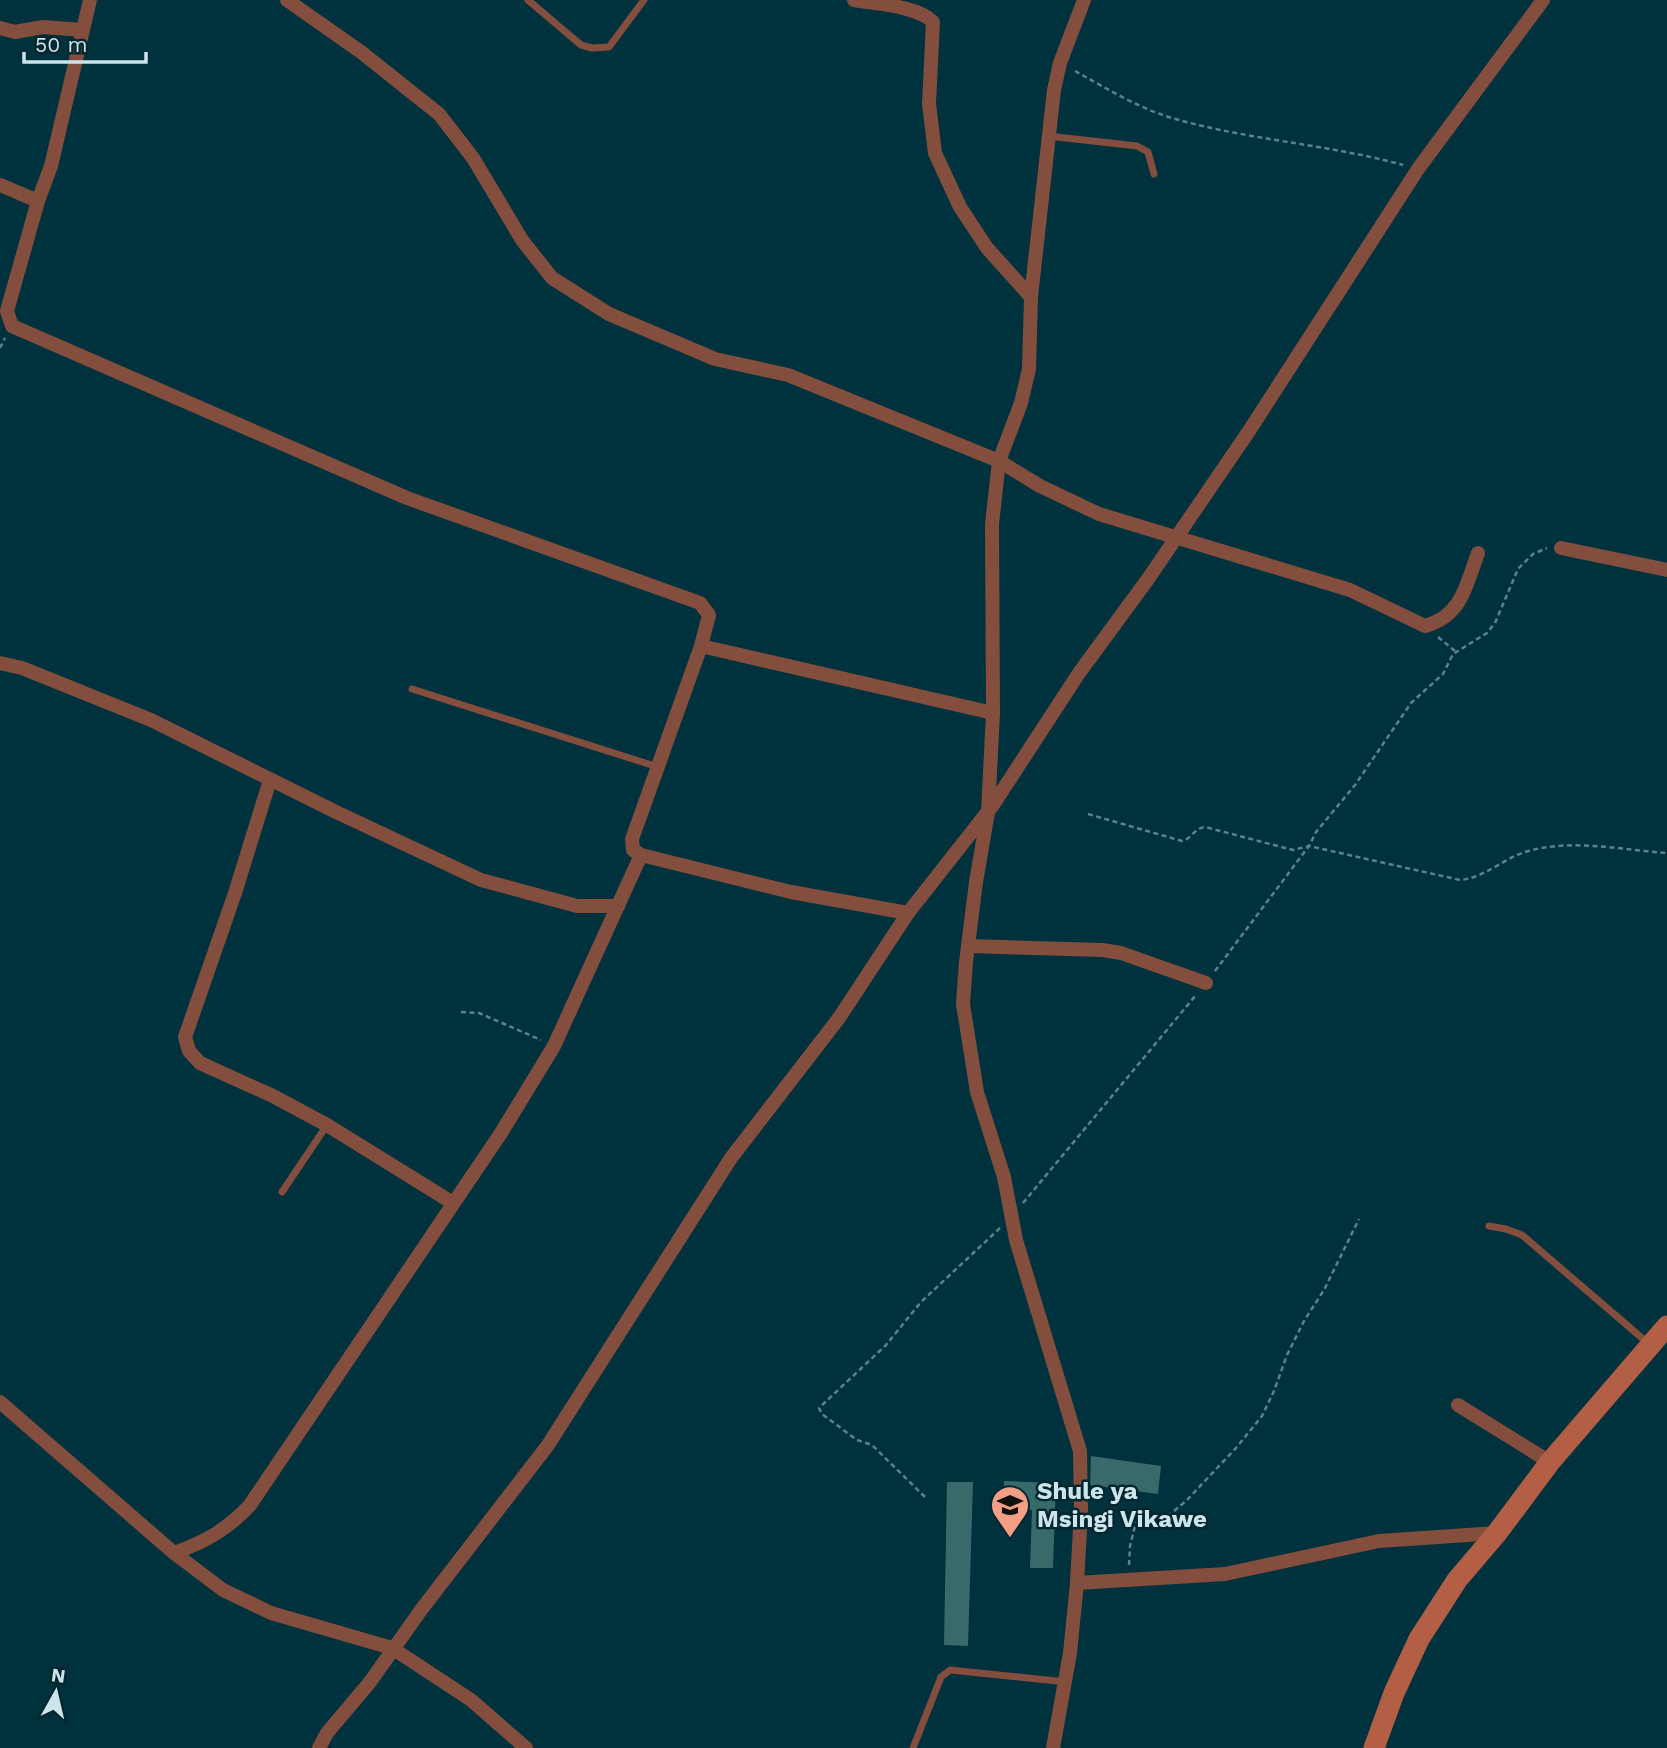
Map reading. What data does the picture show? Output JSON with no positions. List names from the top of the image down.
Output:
{
  "places": {
    "school or university": ["Shule ya Msingi Vikawe"]
  },
  "scale_bar": "50 m",
  "north": "top"
}
